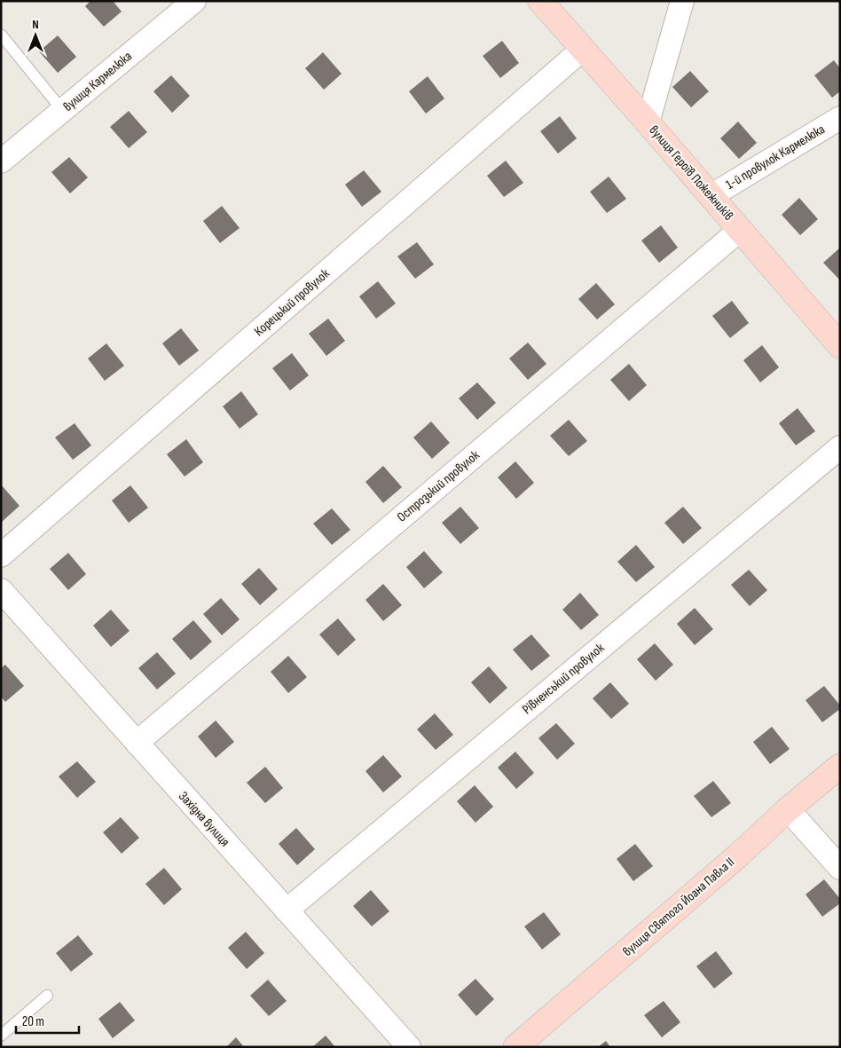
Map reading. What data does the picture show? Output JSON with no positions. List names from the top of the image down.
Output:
{
  "streets": {
    "street": [
      "вулиця Кармелюка",
      "1-й провулок Кармелюка",
      "вулиця Героїв Пожежників",
      "Корецький провулок",
      "Острозький провулок",
      "Рівненський провулок",
      "Західна вулиця",
      "вулиця Святого Йоана Павла II"
    ]
  },
  "crossings": [
    ["1-й провулок Кармелюка", "вулиця Героїв Пожежників"],
    ["вулиця Героїв Пожежників", "Корецький провулок"],
    ["вулиця Героїв Пожежників", "Острозький провулок"],
    ["Острозький провулок", "Західна вулиця"],
    ["Рівненський провулок", "Західна вулиця"]
  ],
  "scale_bar": "20 m",
  "north": "top"
}
